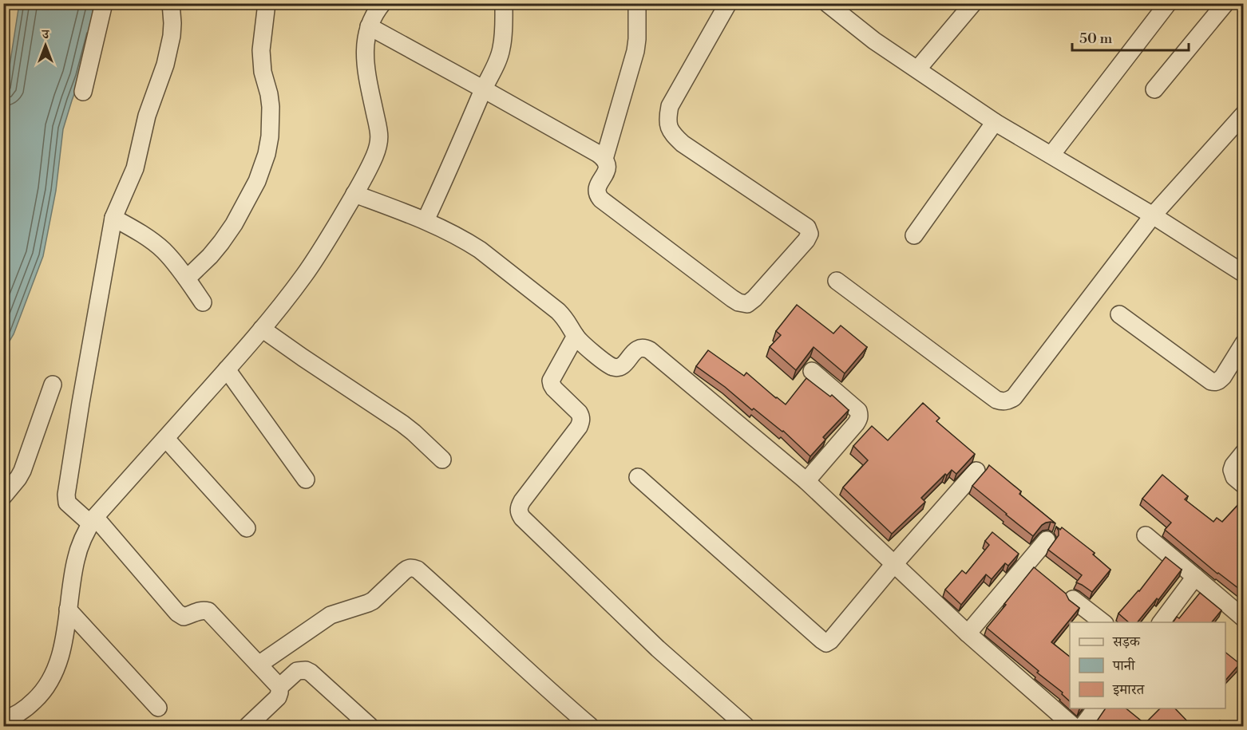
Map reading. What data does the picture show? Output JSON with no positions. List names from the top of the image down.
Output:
{
  "legend": ["सड़क", "पानी", "इमारत"],
  "scale_bar": "50 m",
  "north": "top"
}
